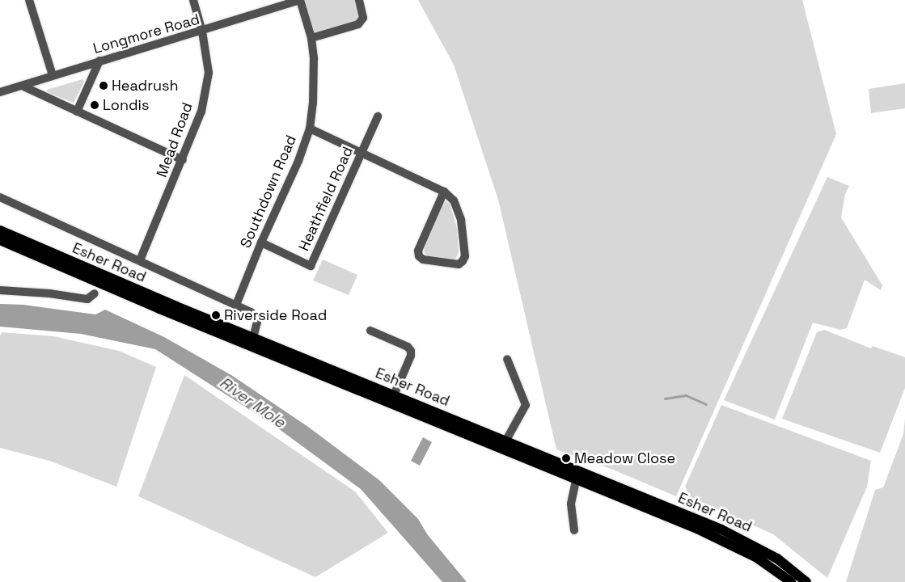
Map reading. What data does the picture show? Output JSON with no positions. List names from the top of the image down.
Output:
{
  "streets": {
    "main road": ["Esher Road"],
    "street": [
      "Longmore Road",
      "Mead Road",
      "Southdown Road",
      "Heathfield Road"
    ]
  },
  "crossings": [
    ["Longmore Road", "Mead Road"],
    ["Longmore Road", "Southdown Road"],
    ["Southdown Road", "Heathfield Road"]
  ],
  "water": ["River Mole"],
  "places": [
    "Headrush",
    "Londis",
    "Riverside Road",
    "Meadow Close"
  ]
}
